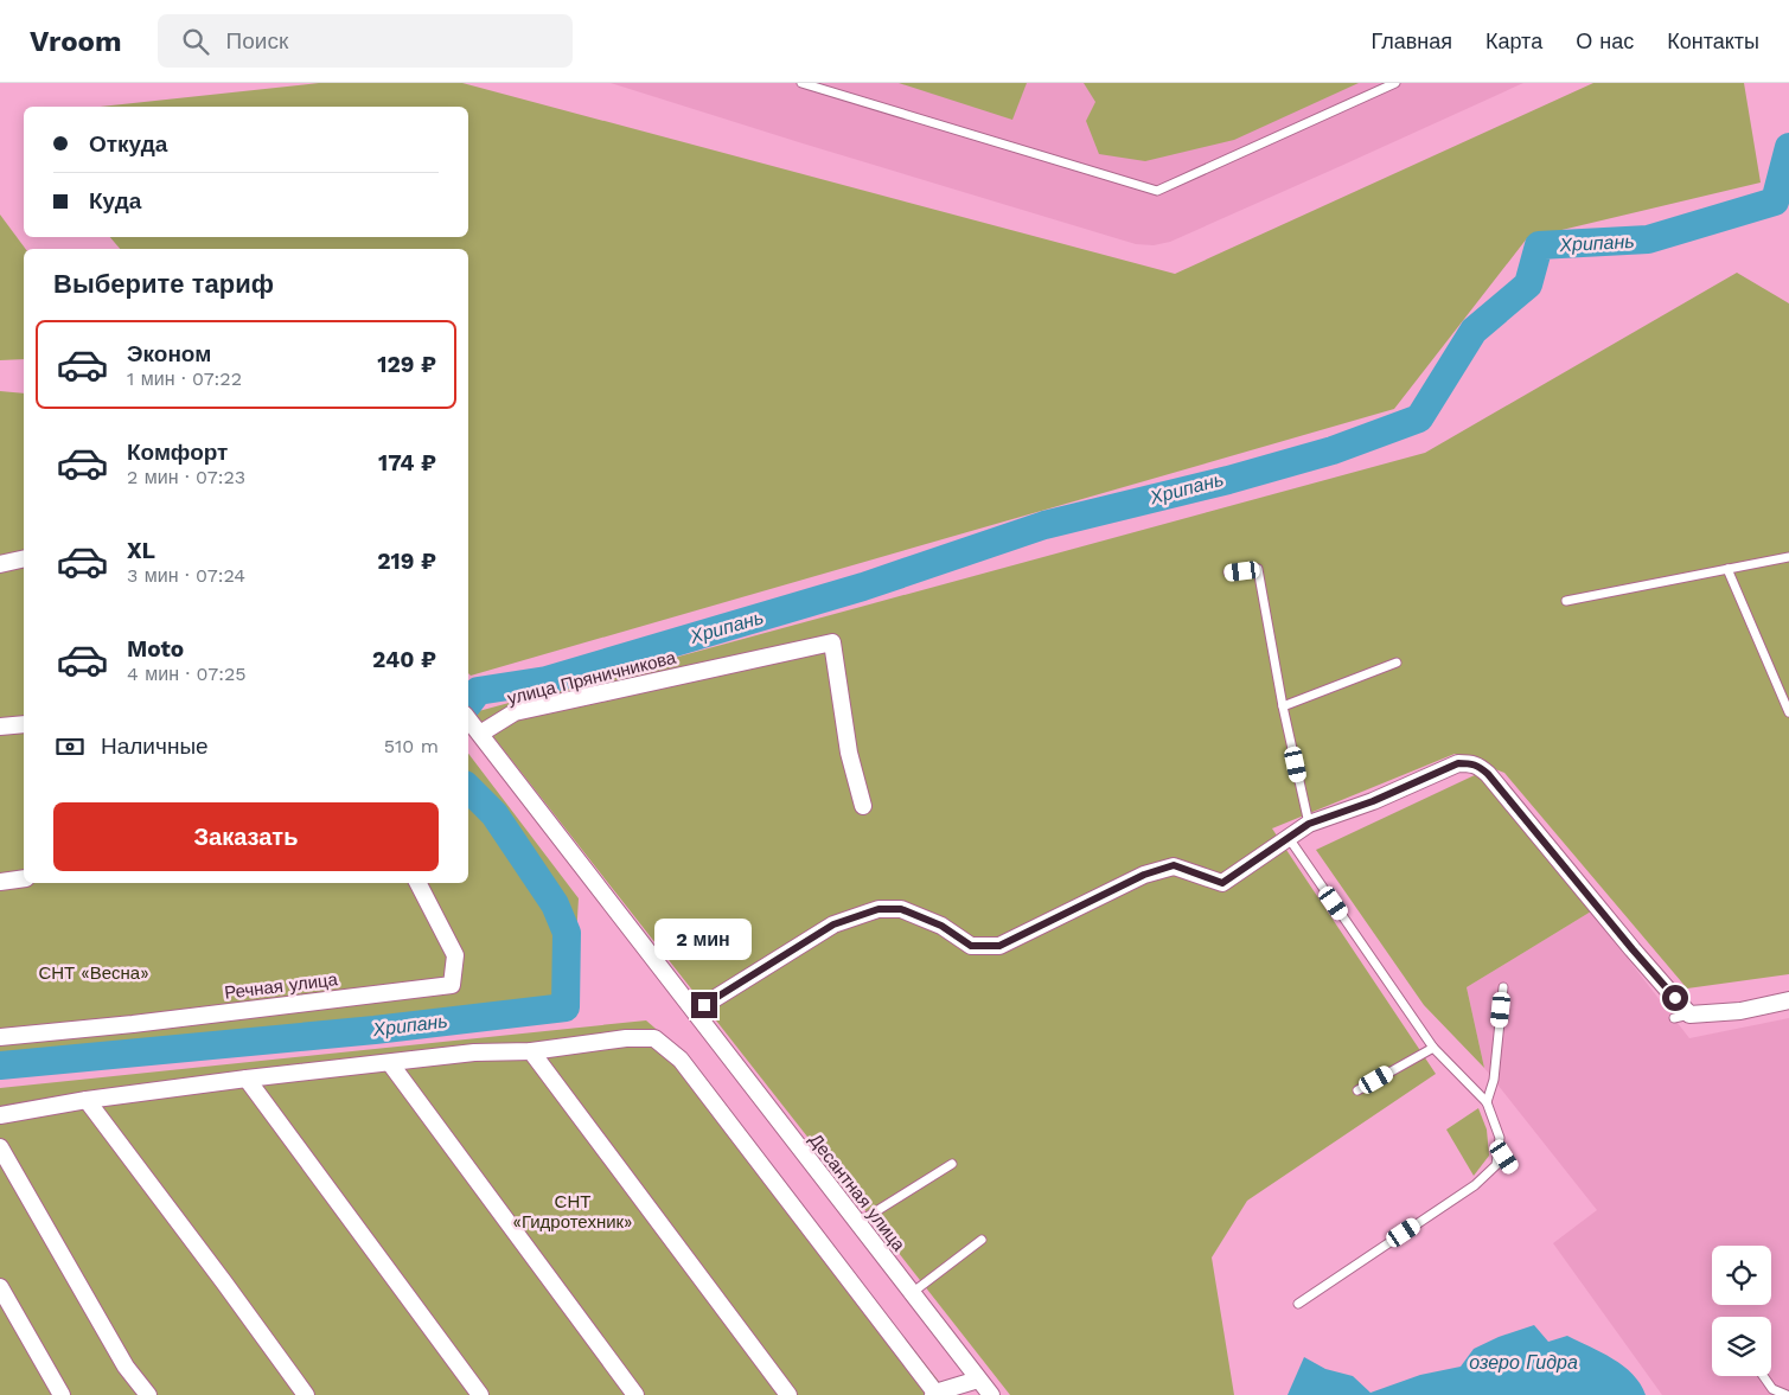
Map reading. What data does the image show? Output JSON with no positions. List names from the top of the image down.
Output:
{
  "streets": {
    "street": ["улица Пряничникова", "Речная улица", "Десантная улица"]
  },
  "crossings": [
    ["улица Пряничникова", "Десантная улица"]
  ],
  "water": ["Хрипань", "озеро Гидра"],
  "parks": ["СНТ «Весна»", "СНТ «Гидротехник»"],
  "page": {
    "header": "Vroom",
    "search": "Поиск",
    "nav": [
      "Главная",
      "Карта",
      "О нас",
      "Контакты"
    ],
    "banner": ["Откуда", "Куда"],
    "heading": "Выберите тариф",
    "list": [
      {
        "name": "Эконом",
        "note": "1 мин · 07:22",
        "value": "129 ₽"
      },
      {
        "name": "Комфорт",
        "note": "2 мин · 07:23",
        "value": "174 ₽"
      },
      {
        "name": "XL",
        "note": "3 мин · 07:24",
        "value": "219 ₽"
      },
      {
        "name": "Moto",
        "note": "4 мин · 07:25",
        "value": "240 ₽"
      }
    ],
    "pay": ["Наличные", "510 m"],
    "buttons": "Заказать",
    "bubble": "2 мин"
  }
}
